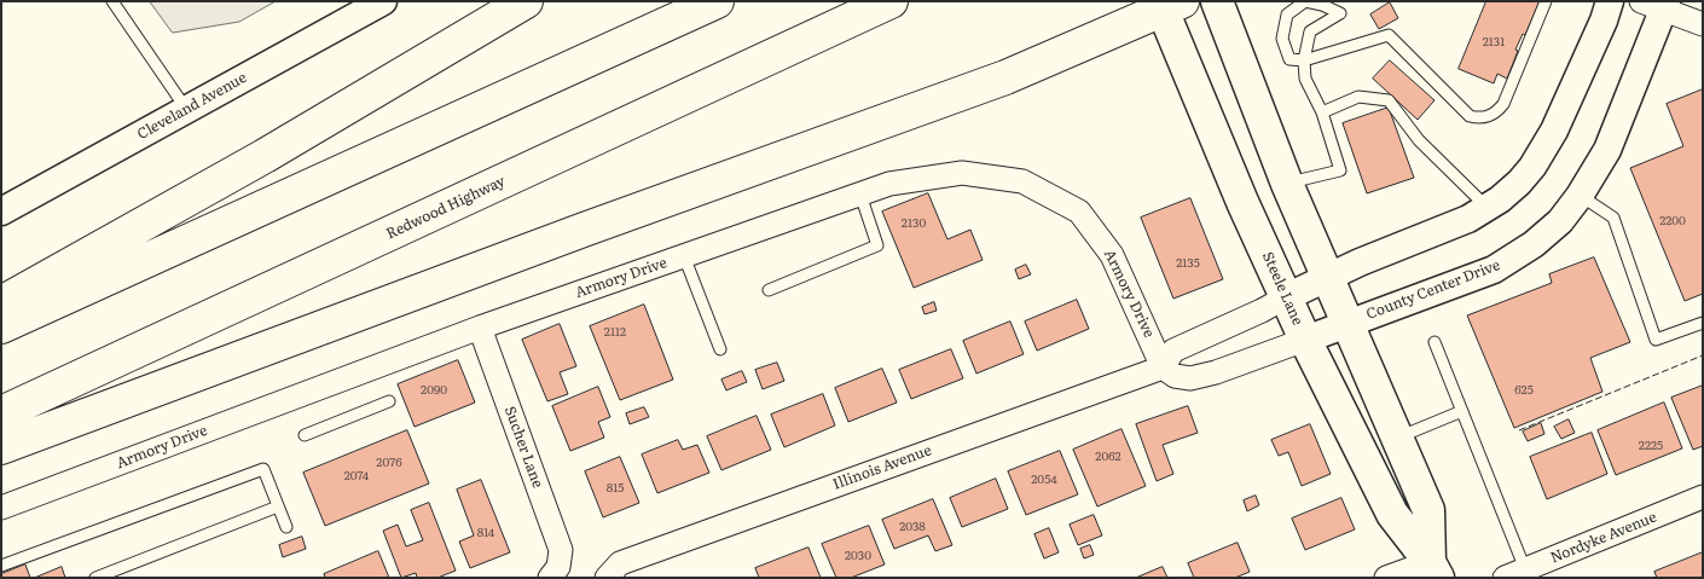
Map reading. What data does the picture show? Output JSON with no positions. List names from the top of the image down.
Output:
{
  "streets": {
    "highway": ["Redwood Highway"],
    "main road": ["Steele Lane"],
    "street": [
      "Cleveland Avenue",
      "Armory Drive",
      "County Center Drive",
      "Sucher Lane",
      "Illinois Avenue",
      "Nordyke Avenue"
    ]
  },
  "crossings": [
    ["Armory Drive", "Sucher Lane"],
    ["Armory Drive", "Illinois Avenue"],
    ["Steele Lane", "County Center Drive"],
    ["Steele Lane", "Illinois Avenue"]
  ],
  "house_numbers": [
    "2131",
    "2200",
    "2130",
    "2135",
    "2112",
    "2090",
    "625",
    "2225",
    "2062",
    "2076",
    "2074",
    "2054",
    "815",
    "2038",
    "814",
    "2030"
  ]
}
